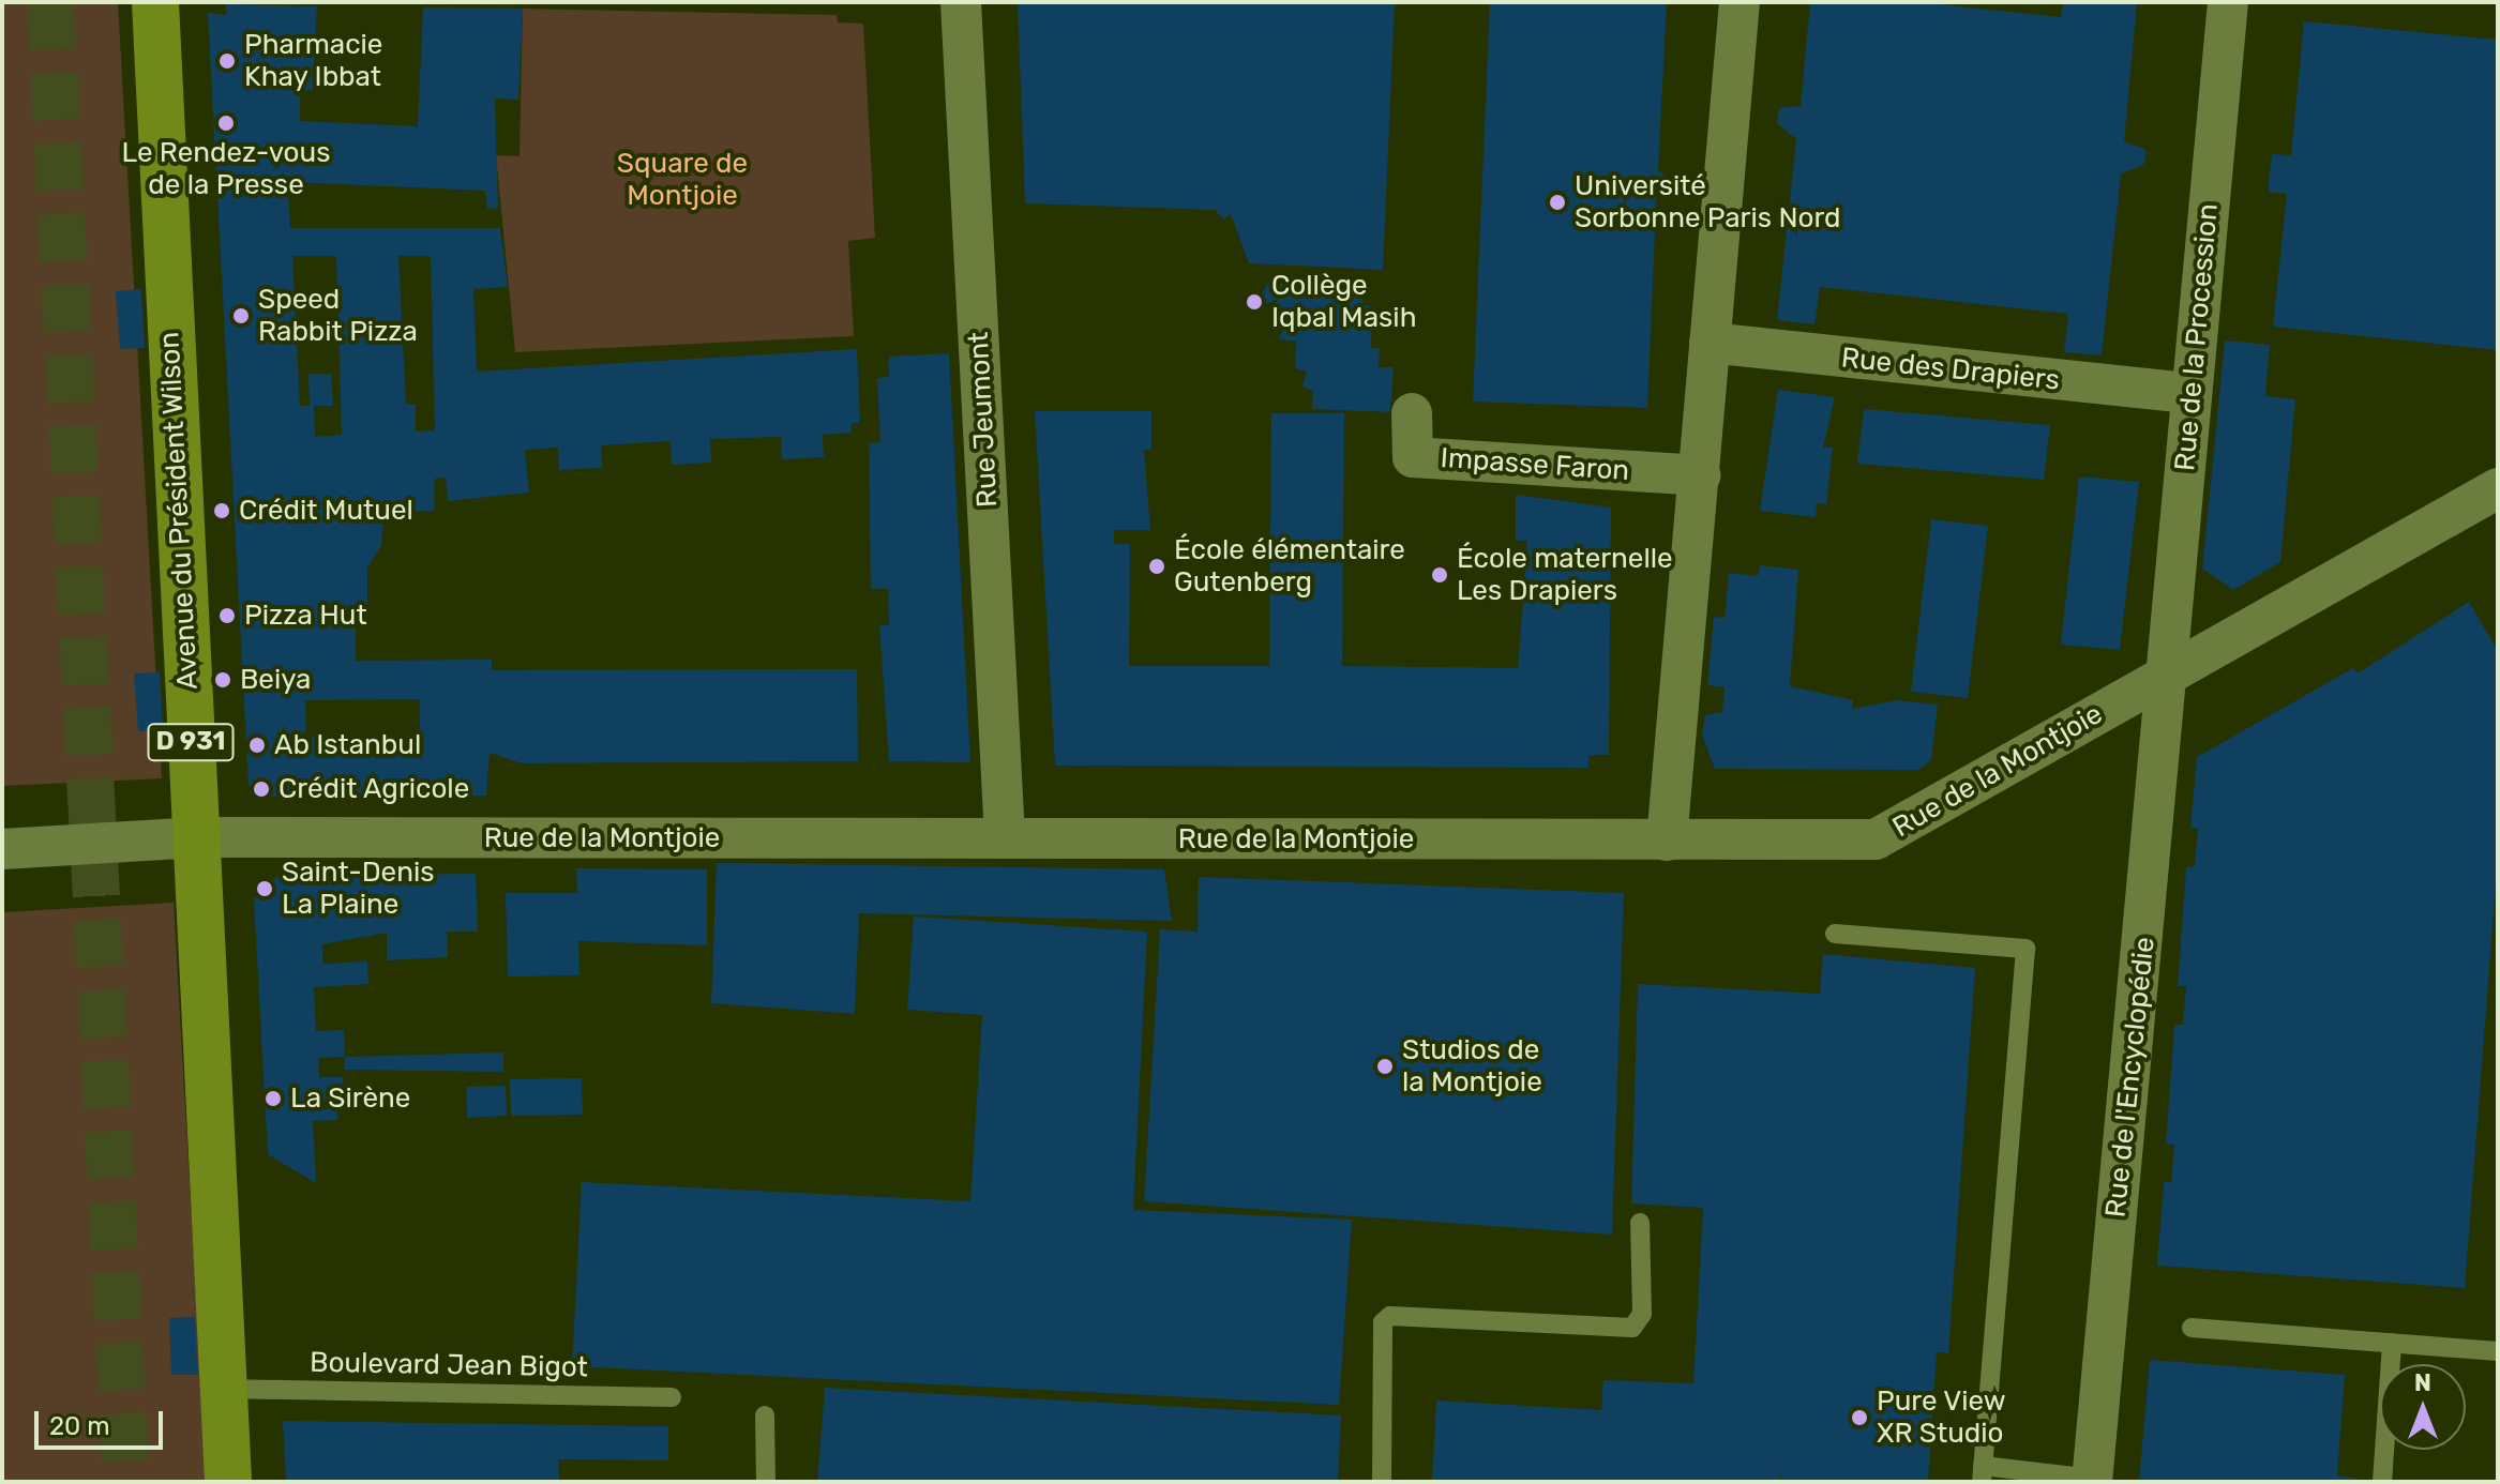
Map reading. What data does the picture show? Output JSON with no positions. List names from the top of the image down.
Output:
{
  "streets": {
    "main road": ["Avenue du Président Wilson", "D 931"],
    "street": [
      "Rue de la Procession",
      "Rue des Drapiers",
      "Rue Jeumont",
      "Impasse Faron",
      "Rue de la Montjoie",
      "Rue de l'Encyclopédie"
    ],
    "lane": ["Boulevard Jean Bigot"]
  },
  "crossings": [
    ["Rue de la Procession", "Rue des Drapiers"],
    ["Rue de la Procession", "Rue de la Montjoie"],
    ["Rue de la Procession", "Rue de l'Encyclopédie"],
    ["Rue Jeumont", "Rue de la Montjoie"],
    ["Avenue du Président Wilson", "Rue de la Montjoie"],
    ["Avenue du Président Wilson", "Boulevard Jean Bigot"],
    ["Rue de la Montjoie", "Rue de l'Encyclopédie"]
  ],
  "parks": ["Square de Montjoie"],
  "places": [
    "Pharmacie Khay Ibbat",
    "Le Rendez-vous de la Presse",
    "Université Sorbonne Paris Nord",
    "Collège Iqbal Masih",
    "Speed Rabbit Pizza",
    "Crédit Mutuel",
    "École élémentaire Gutenberg",
    "École maternelle Les Drapiers",
    "Pizza Hut",
    "Beiya",
    "Ab Istanbul",
    "Crédit Agricole",
    "Saint-Denis La Plaine",
    "Studios de la Montjoie",
    "La Sirène",
    "Pure View XR Studio"
  ],
  "scale_bar": "20 m",
  "north": "top"
}
